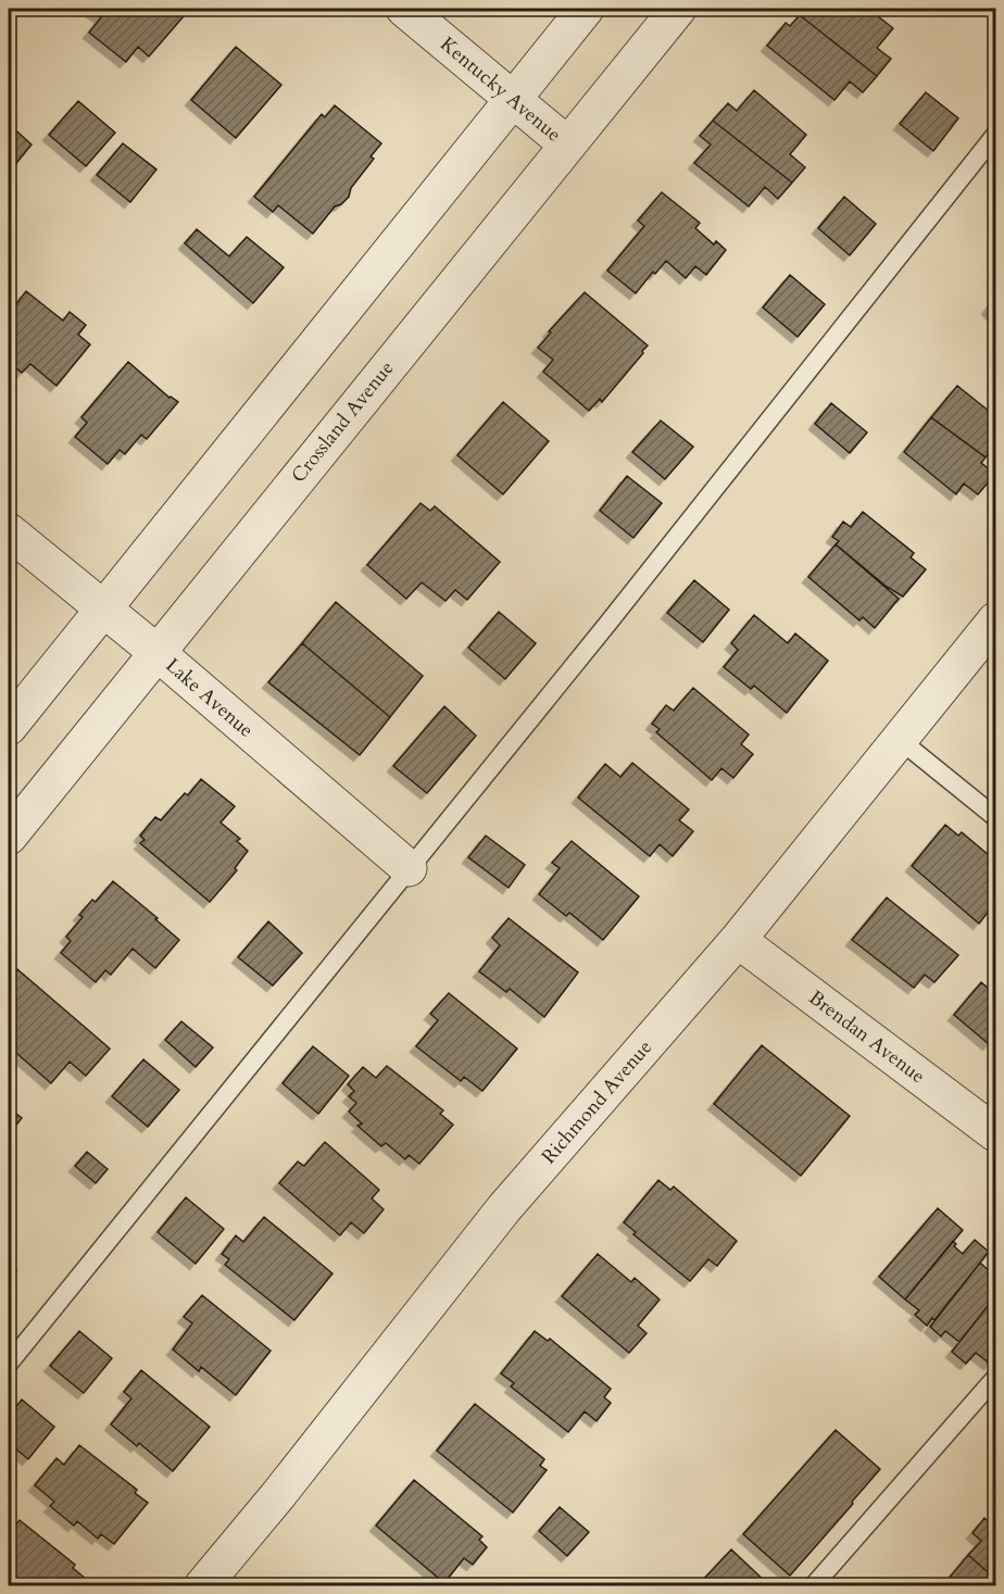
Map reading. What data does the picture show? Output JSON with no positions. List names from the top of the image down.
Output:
{
  "streets": {
    "street": [
      "Kentucky Avenue",
      "Crossland Avenue",
      "Lake Avenue",
      "Brendan Avenue",
      "Richmond Avenue"
    ]
  },
  "crossings": [
    ["Kentucky Avenue", "Crossland Avenue"],
    ["Crossland Avenue", "Lake Avenue"],
    ["Brendan Avenue", "Richmond Avenue"]
  ]
}
